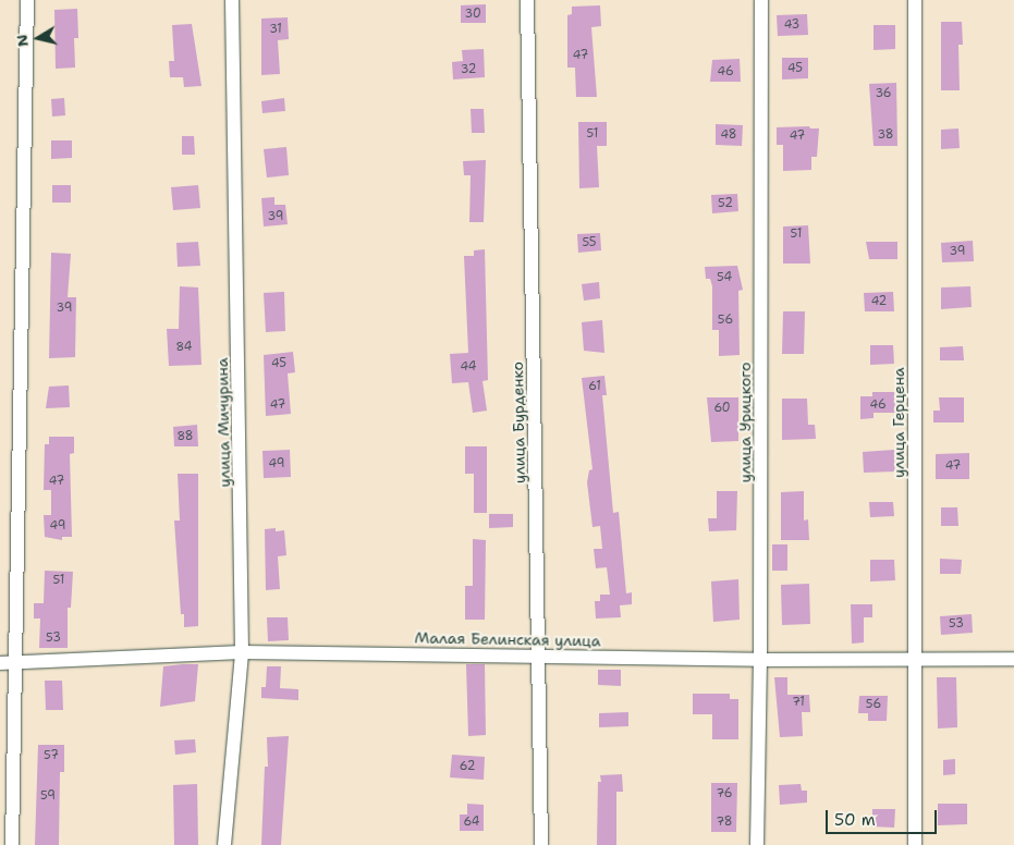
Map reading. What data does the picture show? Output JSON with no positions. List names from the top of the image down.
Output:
{
  "streets": {
    "street": [
      "улица Мичурина",
      "улица Бурденко",
      "улица Урицкого",
      "улица Герцена",
      "Малая Белинская улица"
    ]
  },
  "crossings": [
    ["улица Мичурина", "Малая Белинская улица"],
    ["улица Бурденко", "Малая Белинская улица"],
    ["улица Урицкого", "Малая Белинская улица"],
    ["улица Герцена", "Малая Белинская улица"]
  ],
  "house_numbers": [
    "30",
    "43",
    "31",
    "47",
    "45",
    "32",
    "46",
    "36",
    "51",
    "48",
    "38",
    "47",
    "52",
    "39",
    "51",
    "55",
    "39",
    "54",
    "42",
    "39",
    "56",
    "84",
    "45",
    "44",
    "61",
    "47",
    "46",
    "60",
    "88",
    "49",
    "47",
    "47",
    "49",
    "51",
    "53",
    "53",
    "71",
    "56",
    "57",
    "62",
    "76",
    "59",
    "64",
    "78"
  ],
  "scale_bar": "50 m",
  "north": "left"
}
